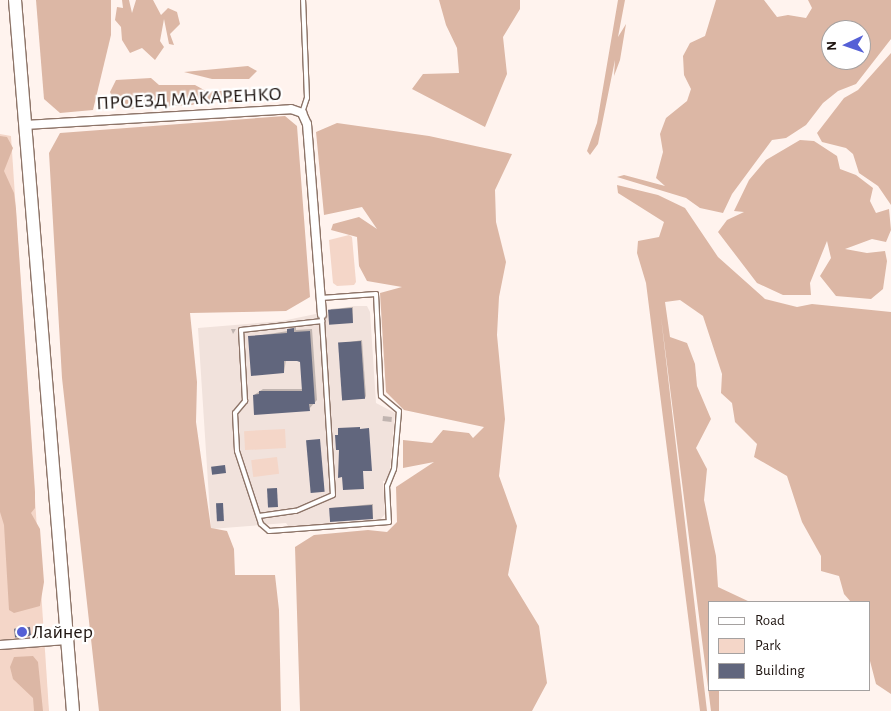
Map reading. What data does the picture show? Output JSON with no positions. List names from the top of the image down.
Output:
{
  "streets": {
    "street": ["ПРОЕЗД МАКАРЕНКО"]
  },
  "places": ["Лайнер"],
  "legend": ["Road", "Park", "Building"],
  "north": "left"
}
